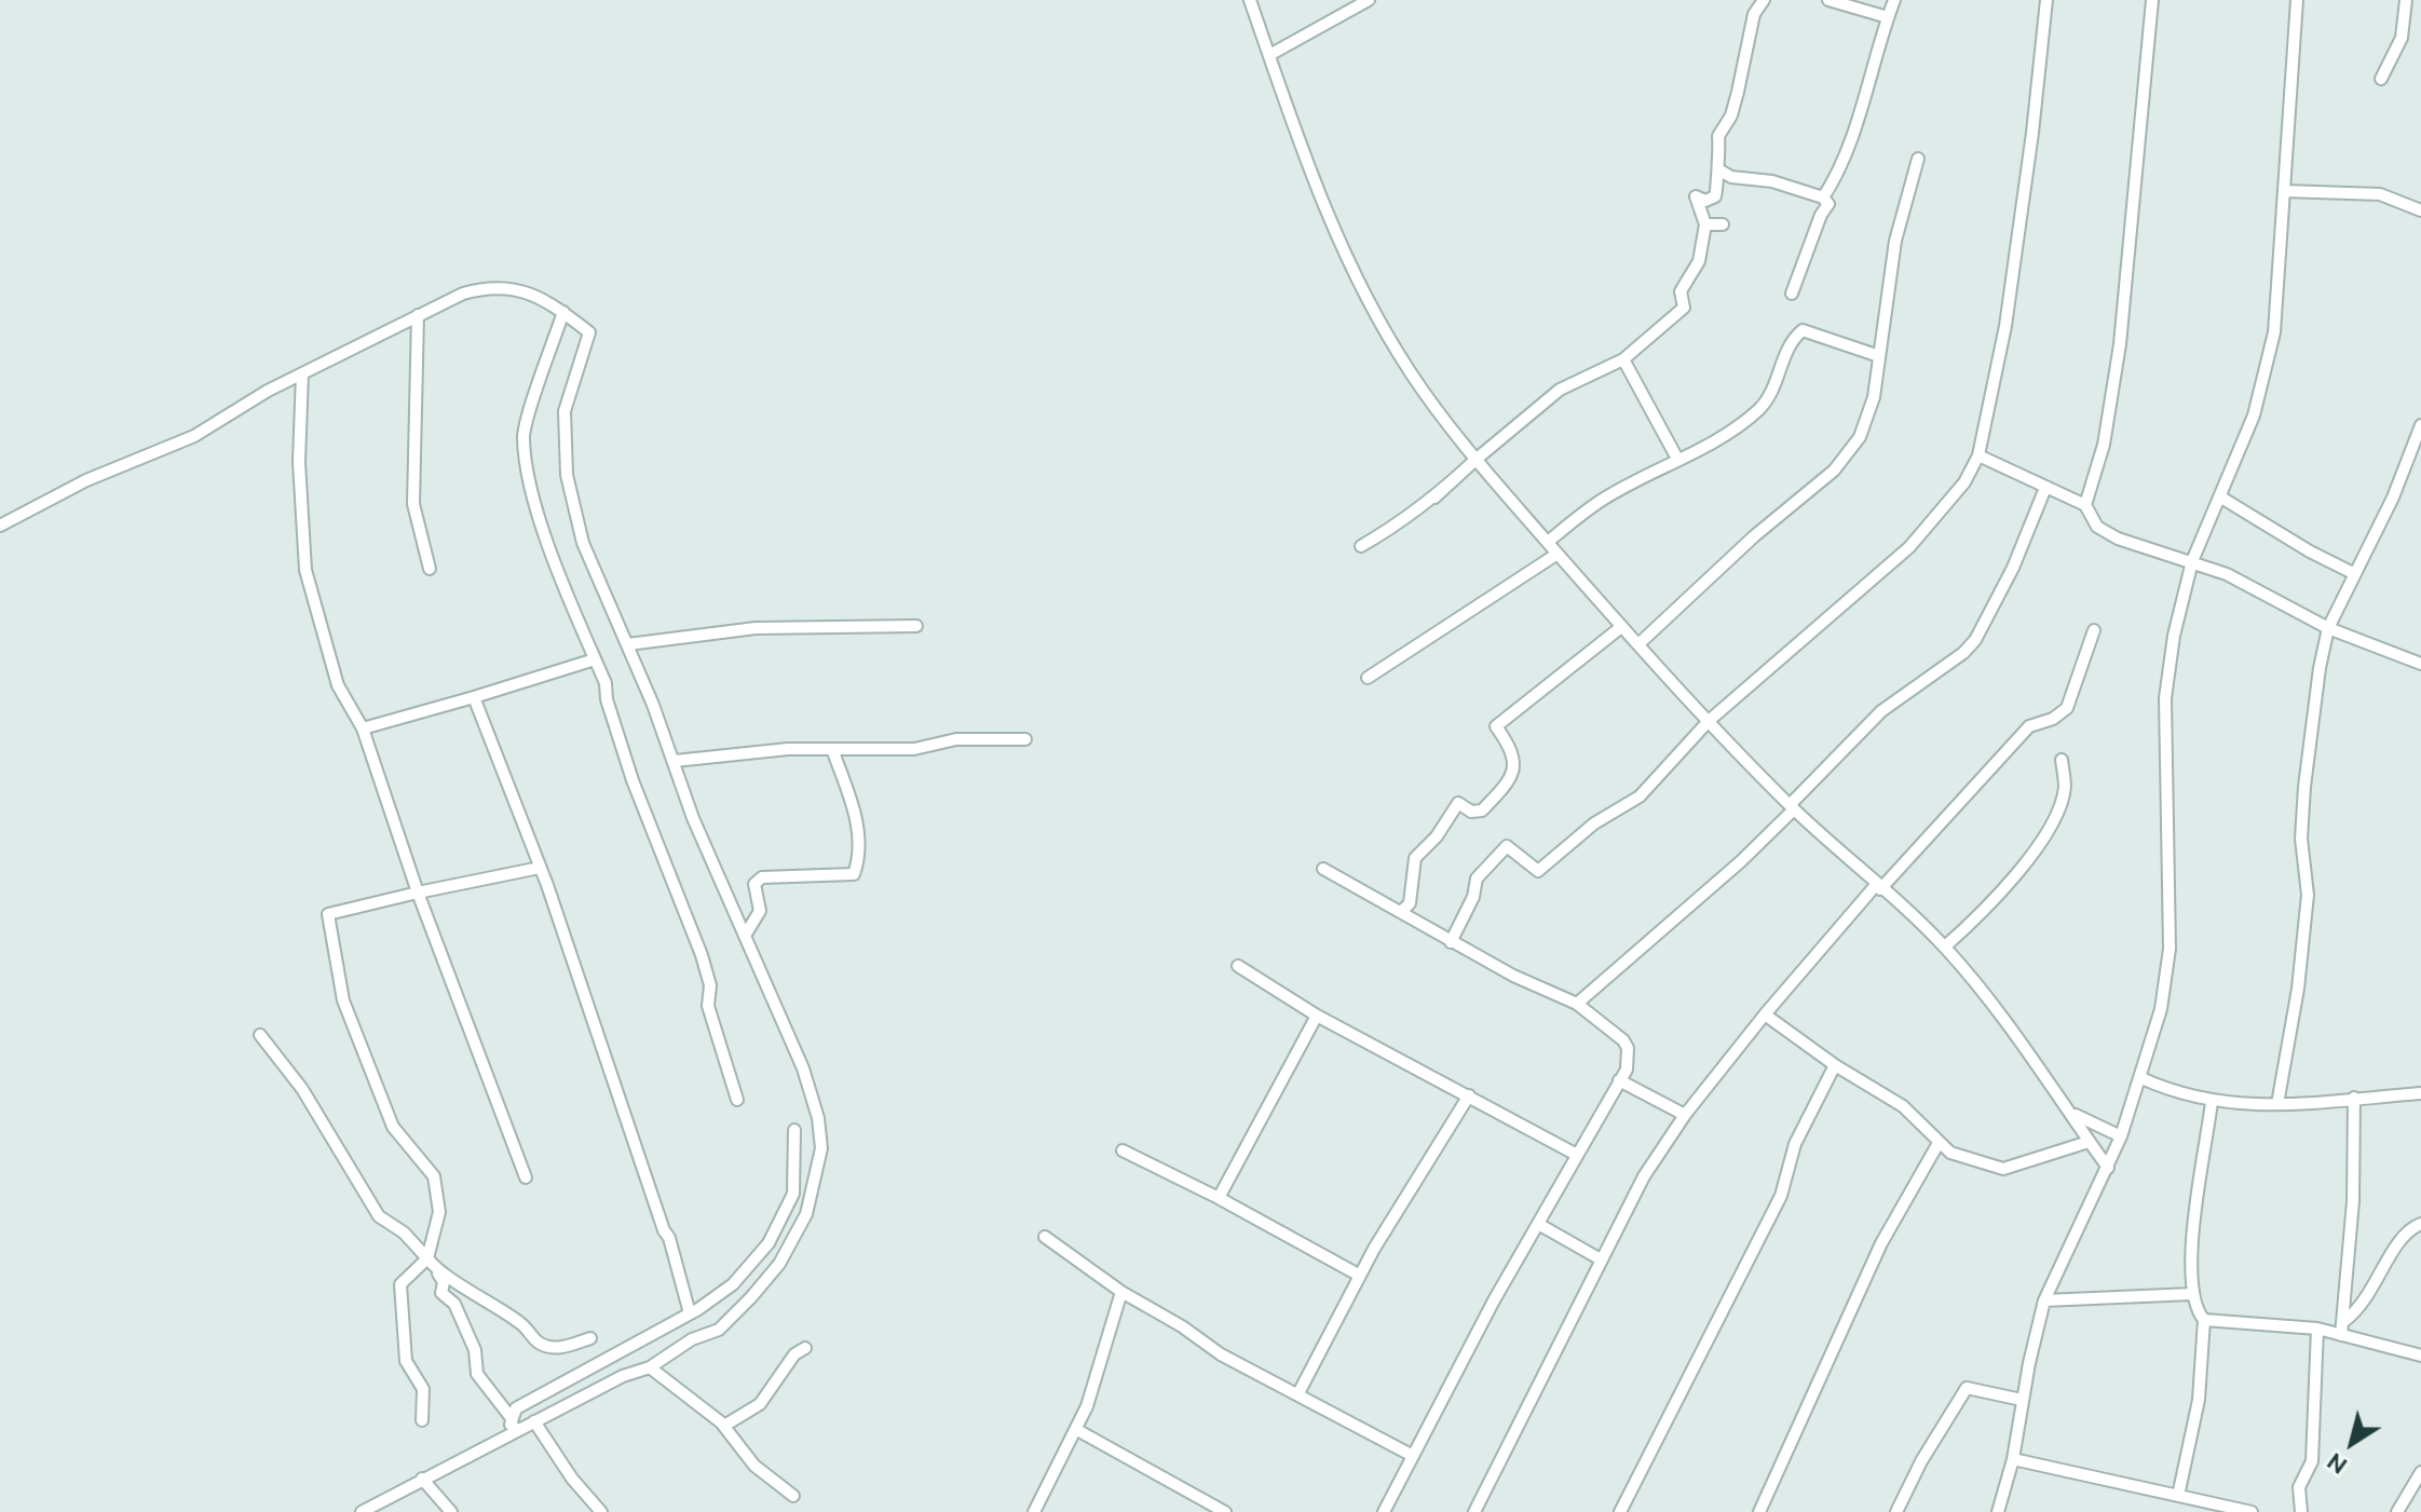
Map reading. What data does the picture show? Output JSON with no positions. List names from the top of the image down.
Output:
{
  "north": "bottom left"
}
